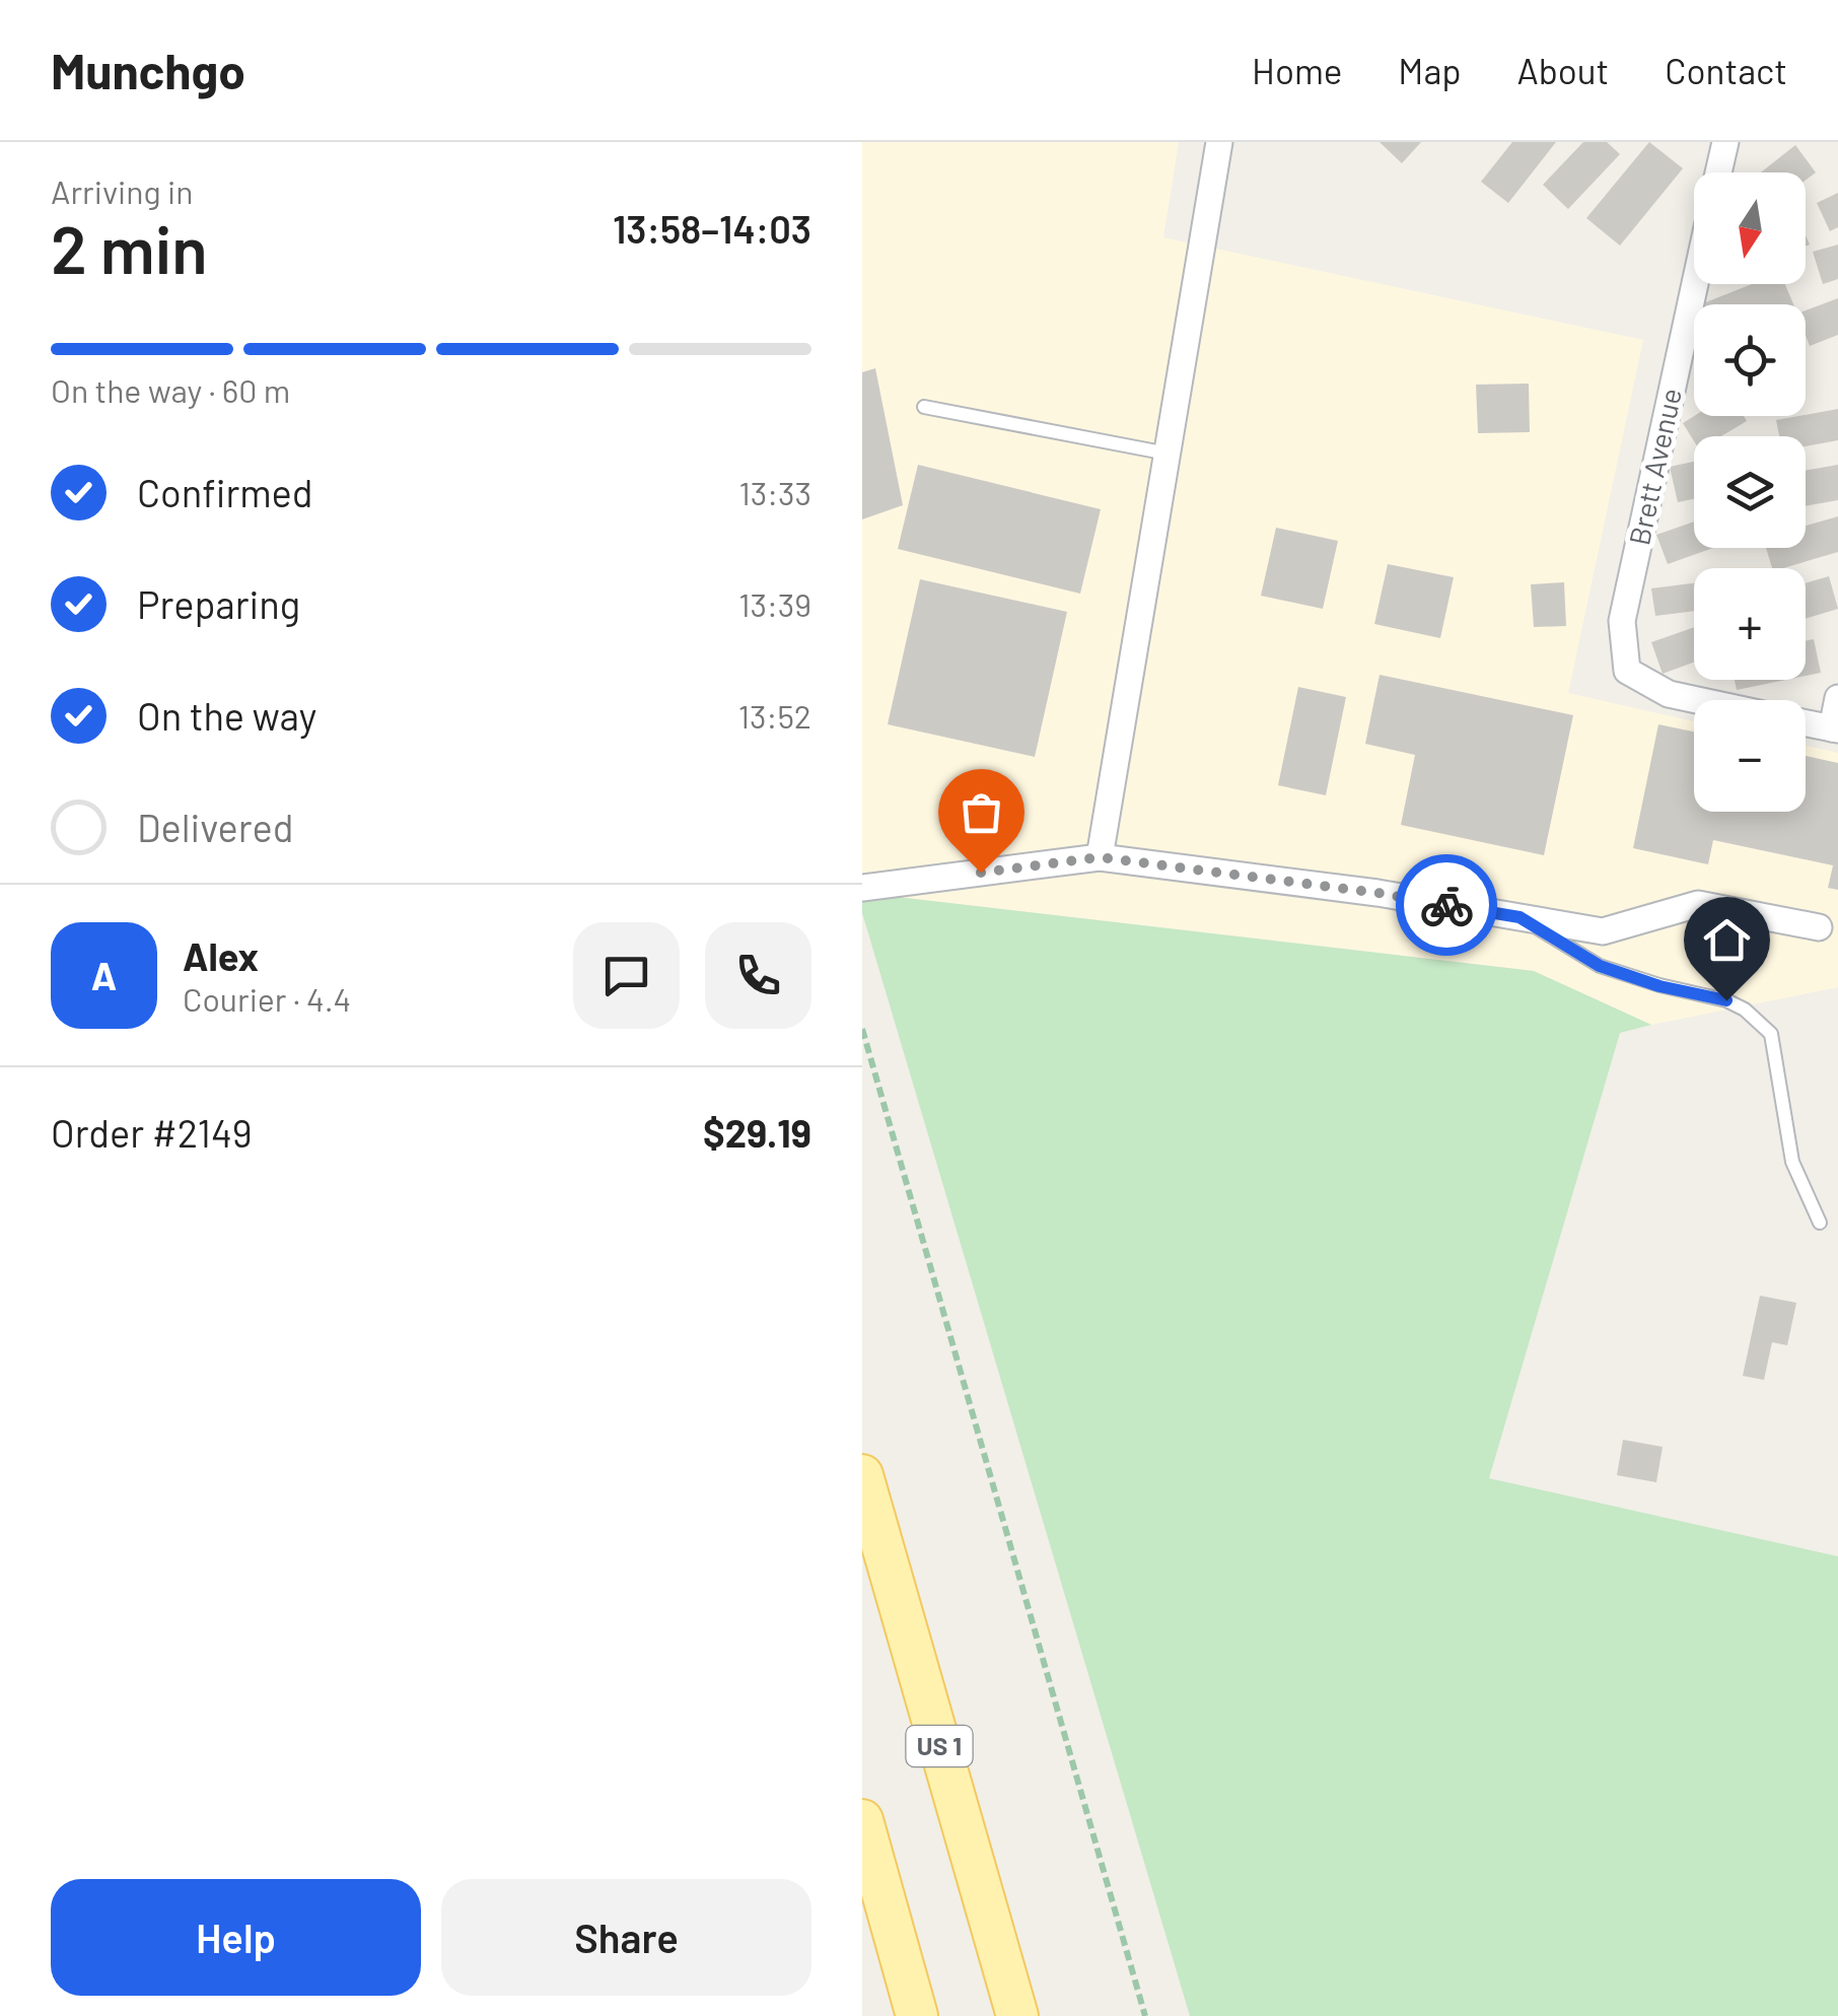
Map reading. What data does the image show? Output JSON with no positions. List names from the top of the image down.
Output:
{
  "streets": {
    "main road": ["US 1"],
    "street": ["Brett Avenue"]
  },
  "north": "bottom",
  "page": {
    "header": "Munchgo",
    "nav": [
      "Home",
      "Map",
      "About",
      "Contact"
    ],
    "heading": ["2 min", "Arriving in", "13:58–14:03"],
    "panel": [
      "Alex",
      "Courier · 4.4",
      "Order #2149",
      "$29.19"
    ],
    "map_buttons": ["+", "−"],
    "bar": "On the way · 60 m",
    "list": [
      ["Confirmed", "13:33"],
      ["Preparing", "13:39"],
      ["On the way", "13:52"],
      "Delivered"
    ],
    "round": "A",
    "buttons": ["Help", "Share"]
  }
}
